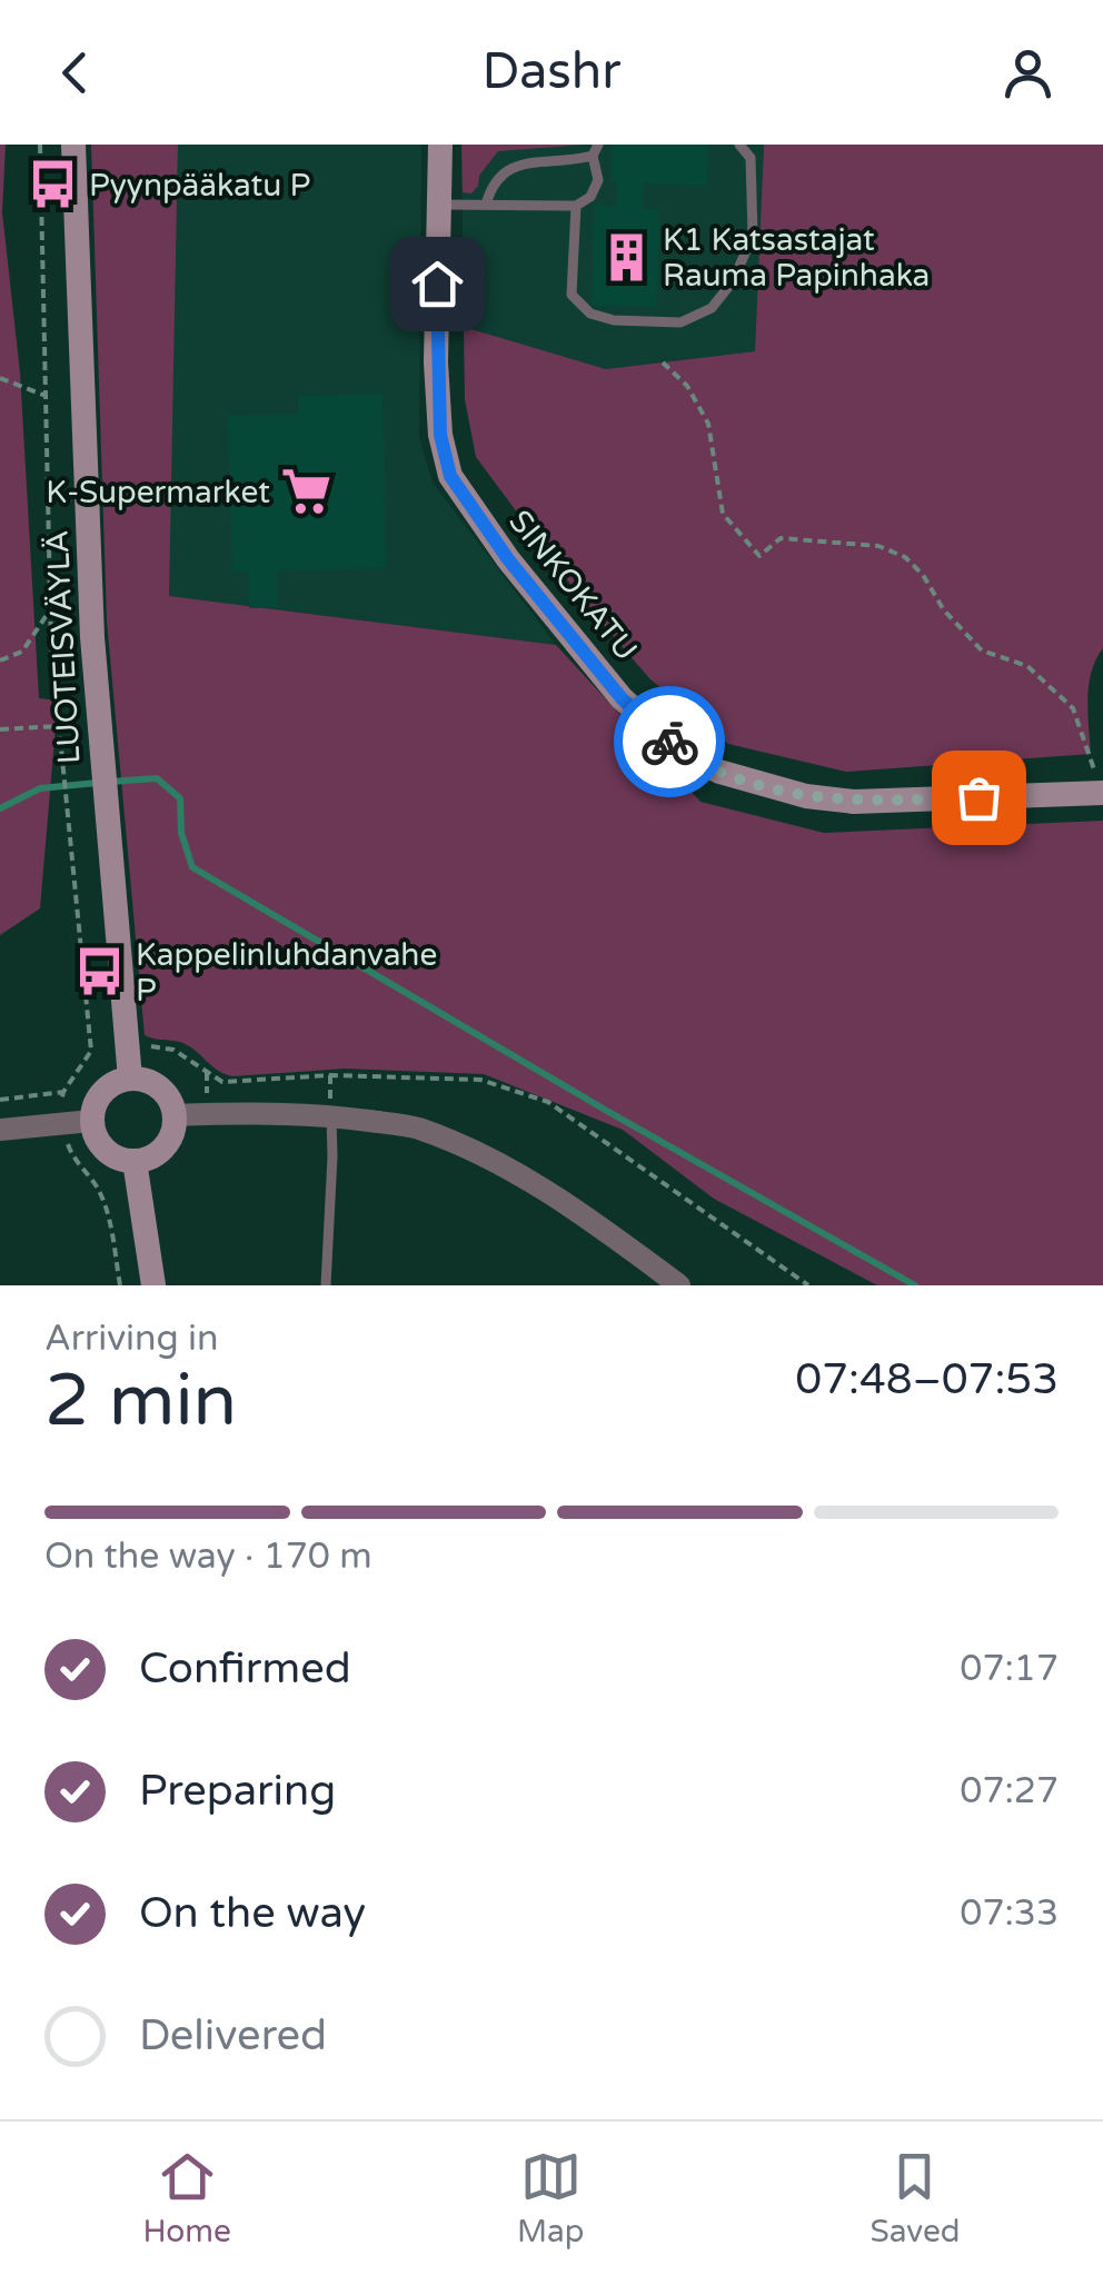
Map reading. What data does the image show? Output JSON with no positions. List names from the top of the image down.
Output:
{
  "streets": {
    "main road": ["SINKOKATU", "LUOTEISVÄYLÄ"]
  },
  "places": {
    "bus stop": ["Pyynpääkatu P", "Kappelinluhdanvahe P"],
    "building": ["K1 Katsastajat Rauma Papinhaka"],
    "supermarket": ["K-Supermarket"]
  },
  "page": {
    "header": "Dashr",
    "heading": ["2 min", "Arriving in", "07:48–07:53"],
    "bar": "On the way · 170 m",
    "list": [
      ["Confirmed", "07:17"],
      ["Preparing", "07:27"],
      ["On the way", "07:33"],
      "Delivered"
    ],
    "tabs": ["Home", "Map", "Saved"]
  }
}
